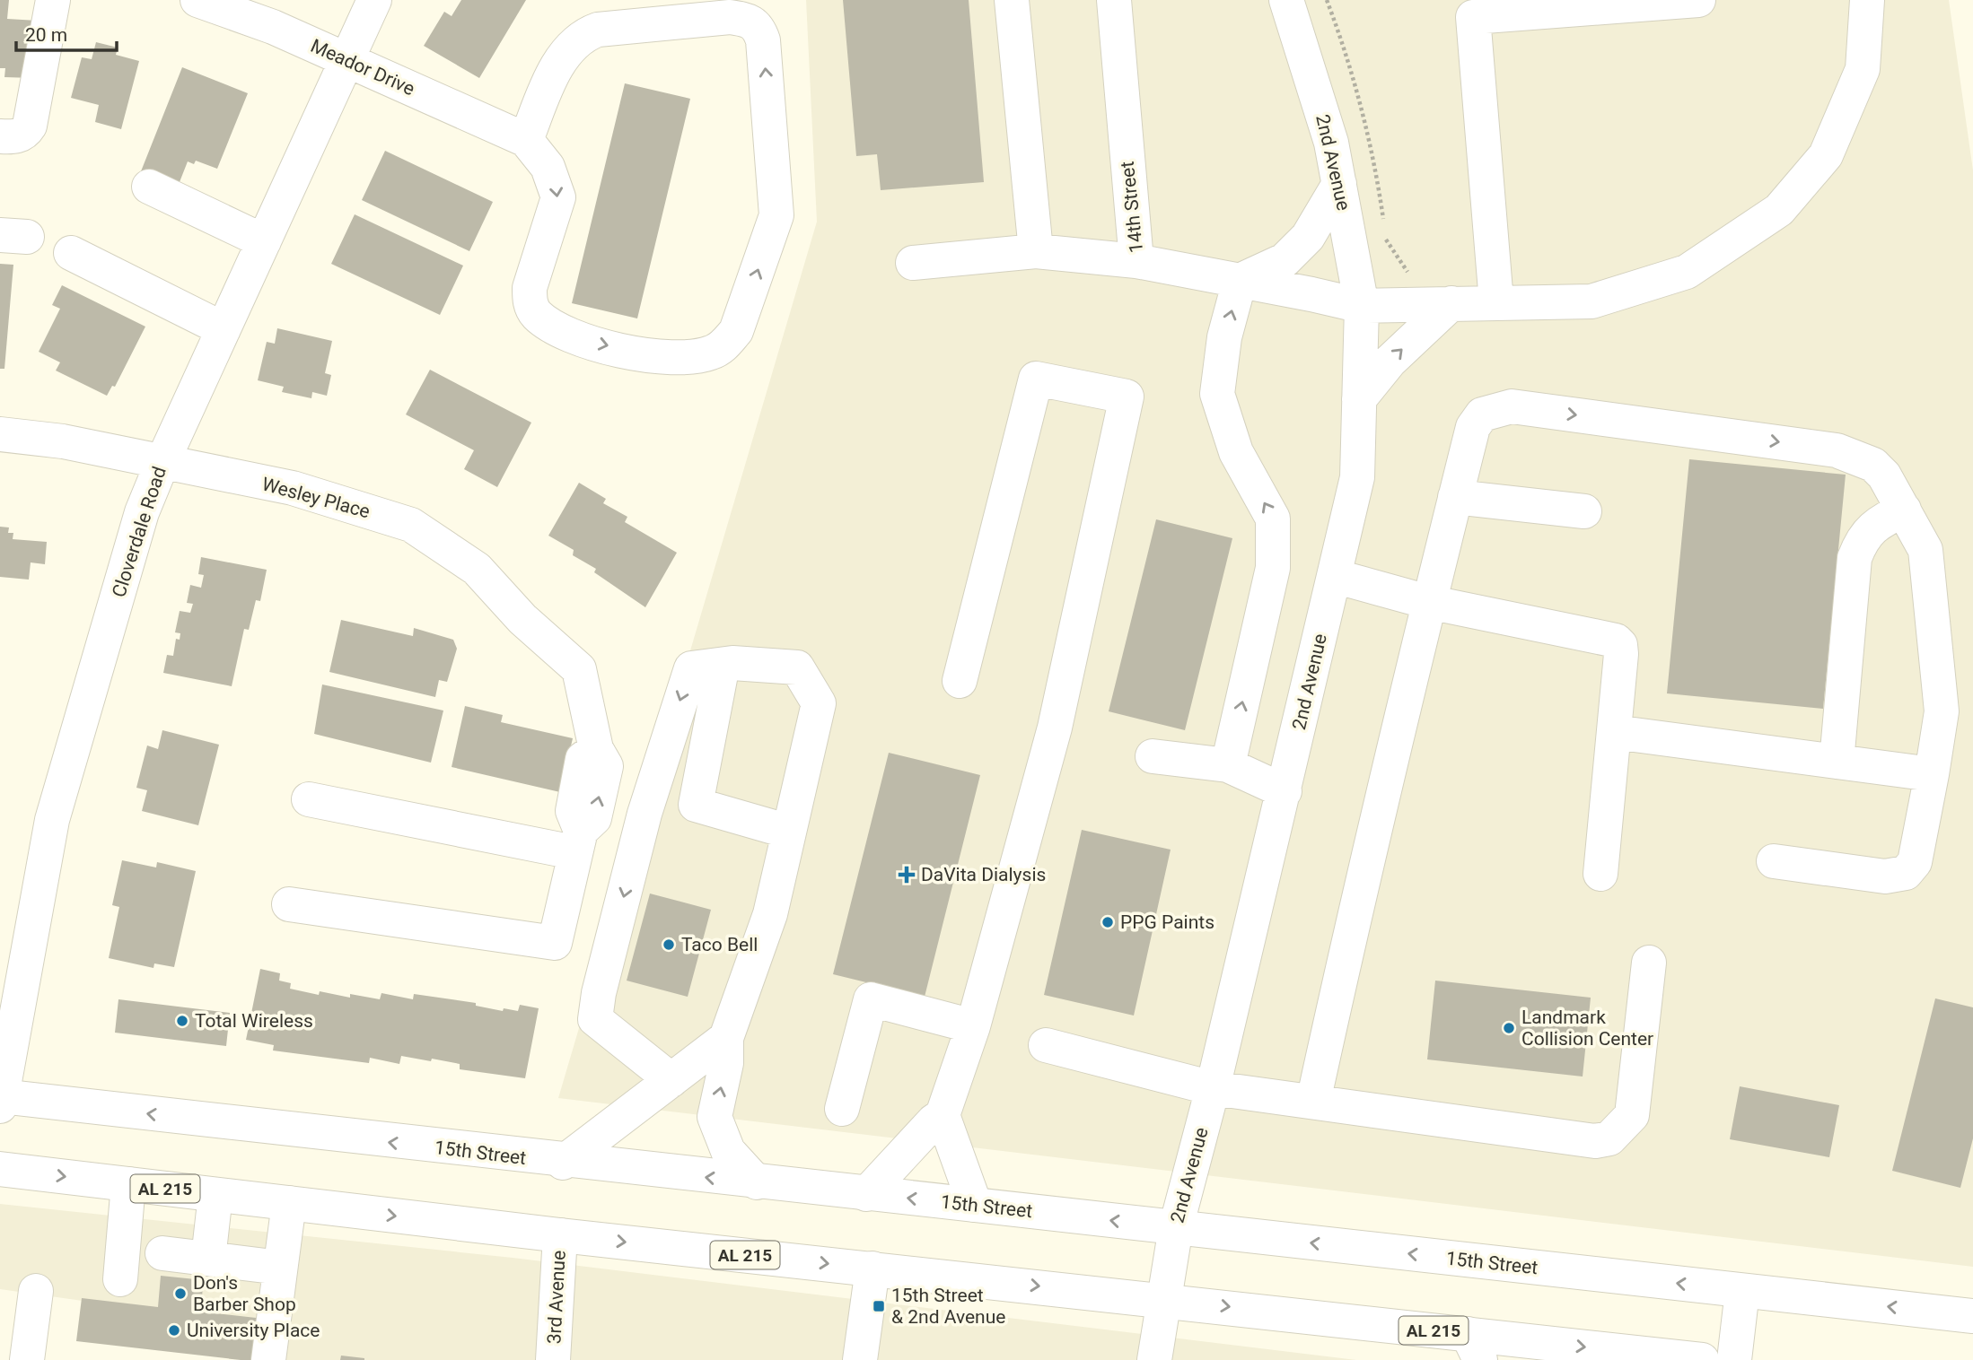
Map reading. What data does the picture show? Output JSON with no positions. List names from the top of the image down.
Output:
{
  "streets": {
    "street": [
      "Meador Drive",
      "2nd Avenue",
      "14th Street",
      "Wesley Place",
      "Cloverdale Road",
      "15th Street",
      "AL 215",
      "3rd Avenue"
    ]
  },
  "crossings": [
    ["Meador Drive", "Cloverdale Road"],
    ["2nd Avenue", "14th Street"],
    ["2nd Avenue", "15th Street"],
    ["2nd Avenue", "AL 215"],
    ["Wesley Place", "Cloverdale Road"],
    ["Cloverdale Road", "15th Street"],
    ["AL 215", "3rd Avenue"]
  ],
  "places": {
    "health": ["DaVita Dialysis"],
    "other": [
      "PPG Paints",
      "Taco Bell",
      "Total Wireless",
      "Landmark Collision Center",
      "Don's Barber Shop",
      "University Place"
    ],
    "transit": ["15th Street & 2nd Avenue"]
  },
  "scale_bar": "20 m"
}
